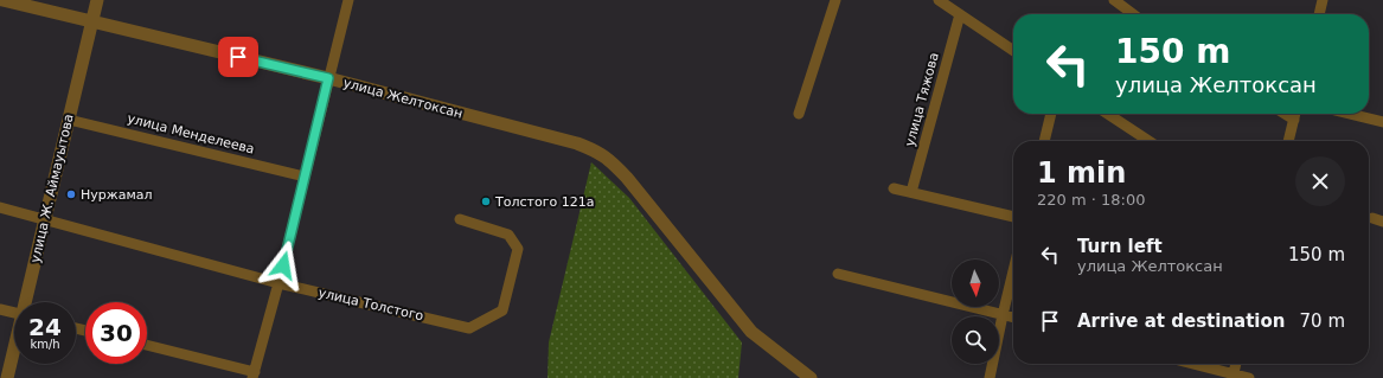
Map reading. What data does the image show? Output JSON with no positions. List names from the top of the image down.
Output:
{
  "streets": {
    "street": [
      "улица Желтоксан",
      "улица Тяжова",
      "улица Менделеева",
      "улица Ж. Аймауытова",
      "улица Толстого"
    ]
  },
  "crossings": [
    ["улица Желтоксан", "улица Ж. Аймауытова"],
    ["улица Менделеева", "улица Ж. Аймауытова"],
    ["улица Ж. Аймауытова", "улица Толстого"]
  ],
  "places": ["Нуржамал", "Толстого 121а"],
  "north": "bottom",
  "page": {
    "turn": ["150 m", "улица Желтоксан"],
    "heading": ["1 min", "220 m · 18:00"],
    "list": [
      {
        "name": "Turn left",
        "note": "улица Желтоксан",
        "value": "150 m"
      },
      {
        "name": "Arrive at destination",
        "value": "70 m"
      }
    ],
    "speed": "24 km/h",
    "limit": "30"
  }
}
